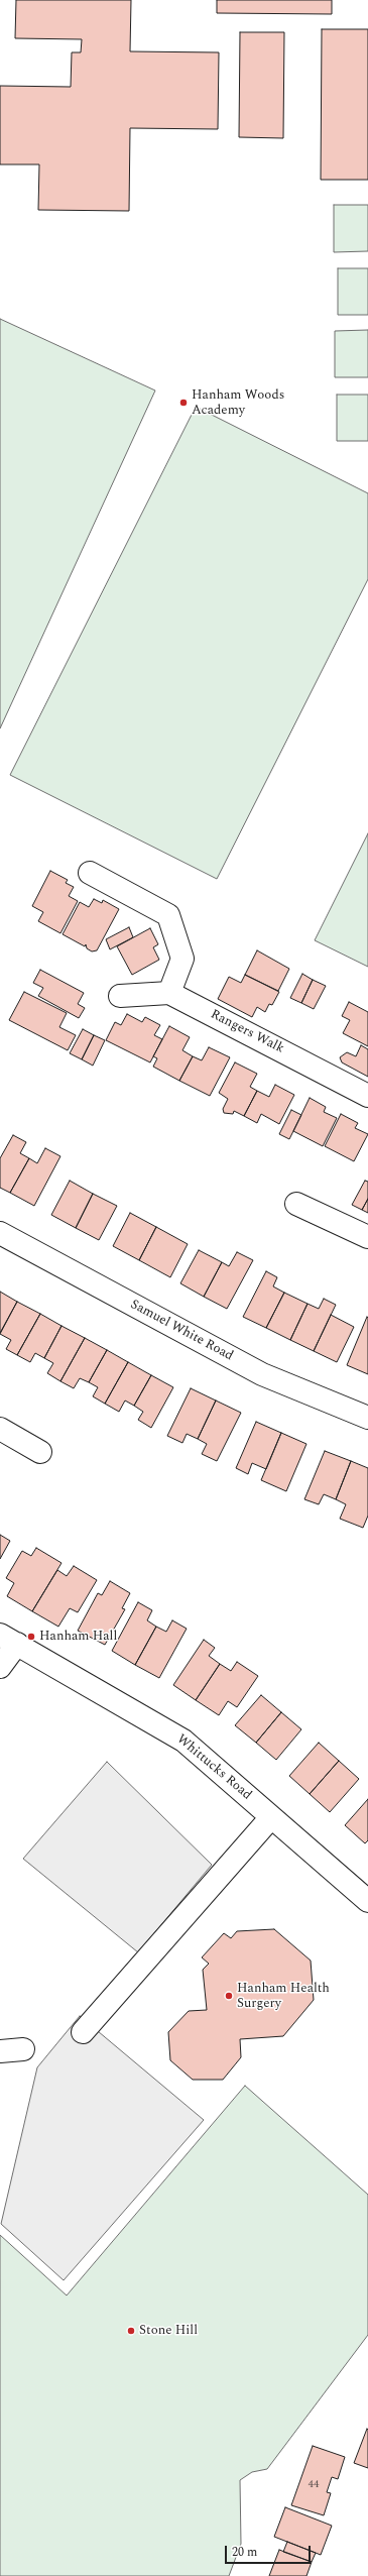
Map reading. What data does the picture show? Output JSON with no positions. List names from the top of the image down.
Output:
{
  "streets": {
    "street": ["Rangers Walk", "Samuel White Road", "Whittucks Road"]
  },
  "places": [
    "Hanham Woods Academy",
    "Hanham Hall",
    "Hanham Health Surgery",
    "Stone Hill"
  ],
  "house_numbers": ["44"],
  "scale_bar": "20 m"
}
